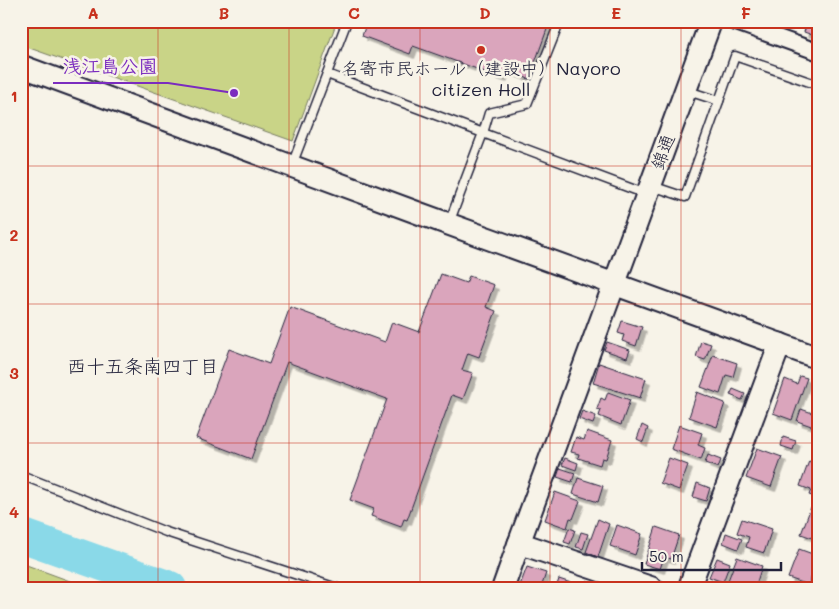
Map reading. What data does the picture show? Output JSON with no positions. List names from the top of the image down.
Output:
{
  "streets": {
    "street": ["錦通"]
  },
  "districts": ["西十五条南四丁目"],
  "places": ["名寄市民ホール（建設中）Nayoro citizen Holl", "浅江島公園"],
  "scale_bar": "50 m",
  "grid": {
    "columns": [
      "A",
      "B",
      "C",
      "D",
      "E",
      "F"
    ],
    "rows": [
      "1",
      "2",
      "3",
      "4"
    ]
  }
}
